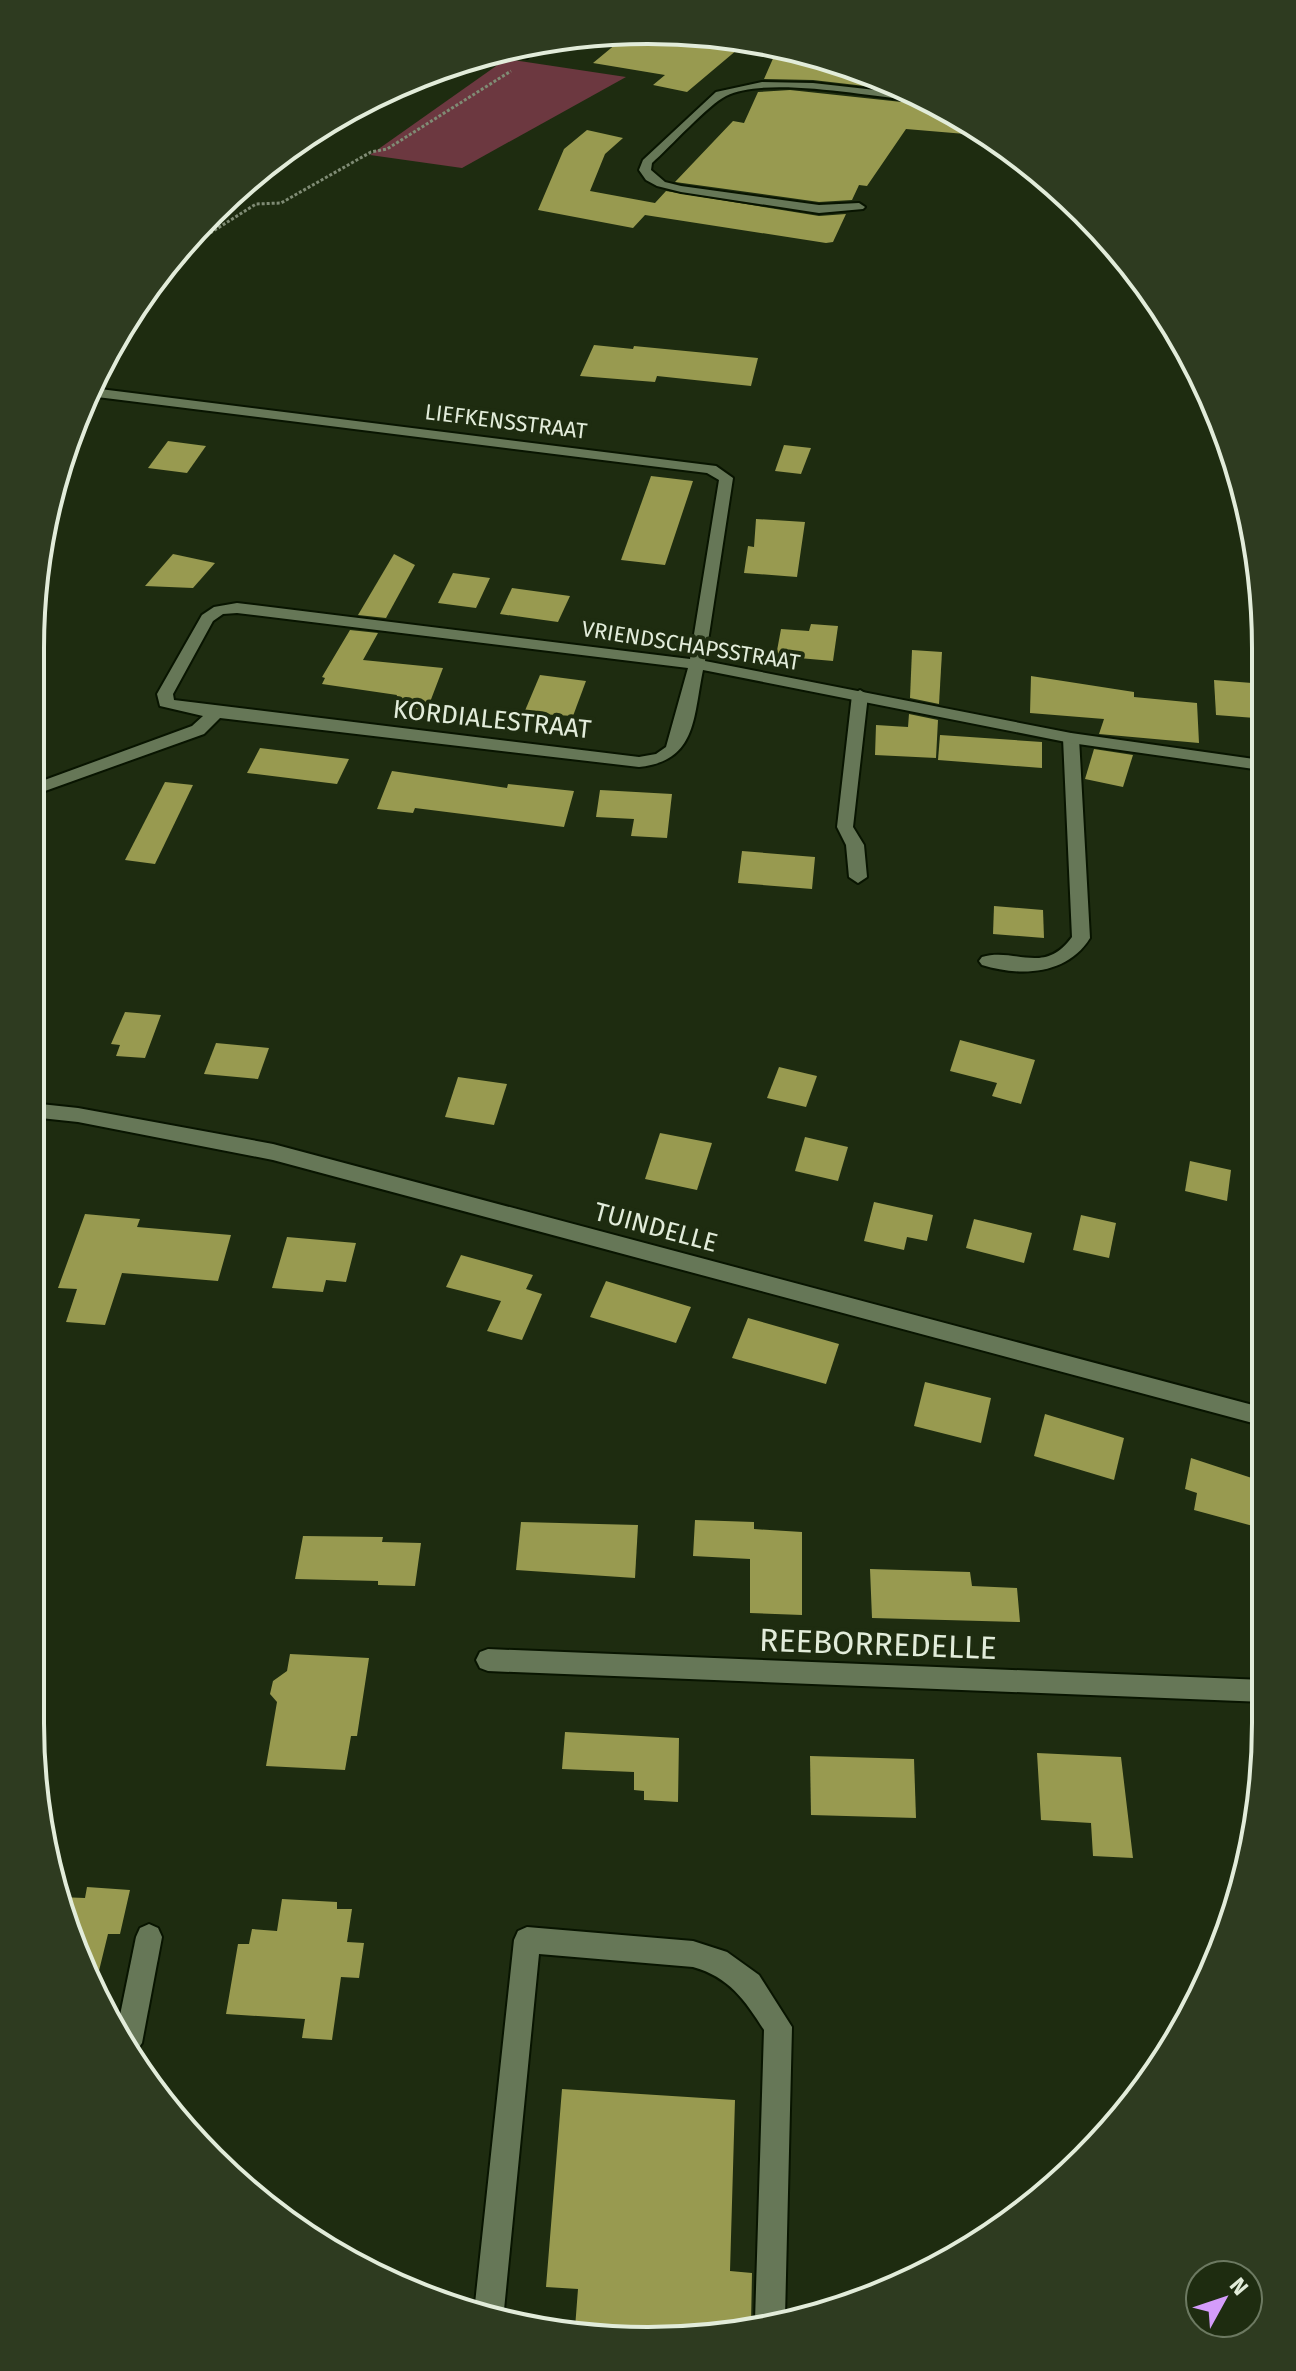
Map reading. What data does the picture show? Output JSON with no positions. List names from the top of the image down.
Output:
{
  "streets": {
    "street": [
      "LIEFKENSSTRAAT",
      "VRIENDSCHAPSSTRAAT",
      "KORDIALESTRAAT",
      "TUINDELLE",
      "REEBORREDELLE"
    ]
  },
  "crossings": [
    ["LIEFKENSSTRAAT", "VRIENDSCHAPSSTRAAT"],
    ["LIEFKENSSTRAAT", "KORDIALESTRAAT"],
    ["VRIENDSCHAPSSTRAAT", "KORDIALESTRAAT"]
  ],
  "north": "top right"
}
